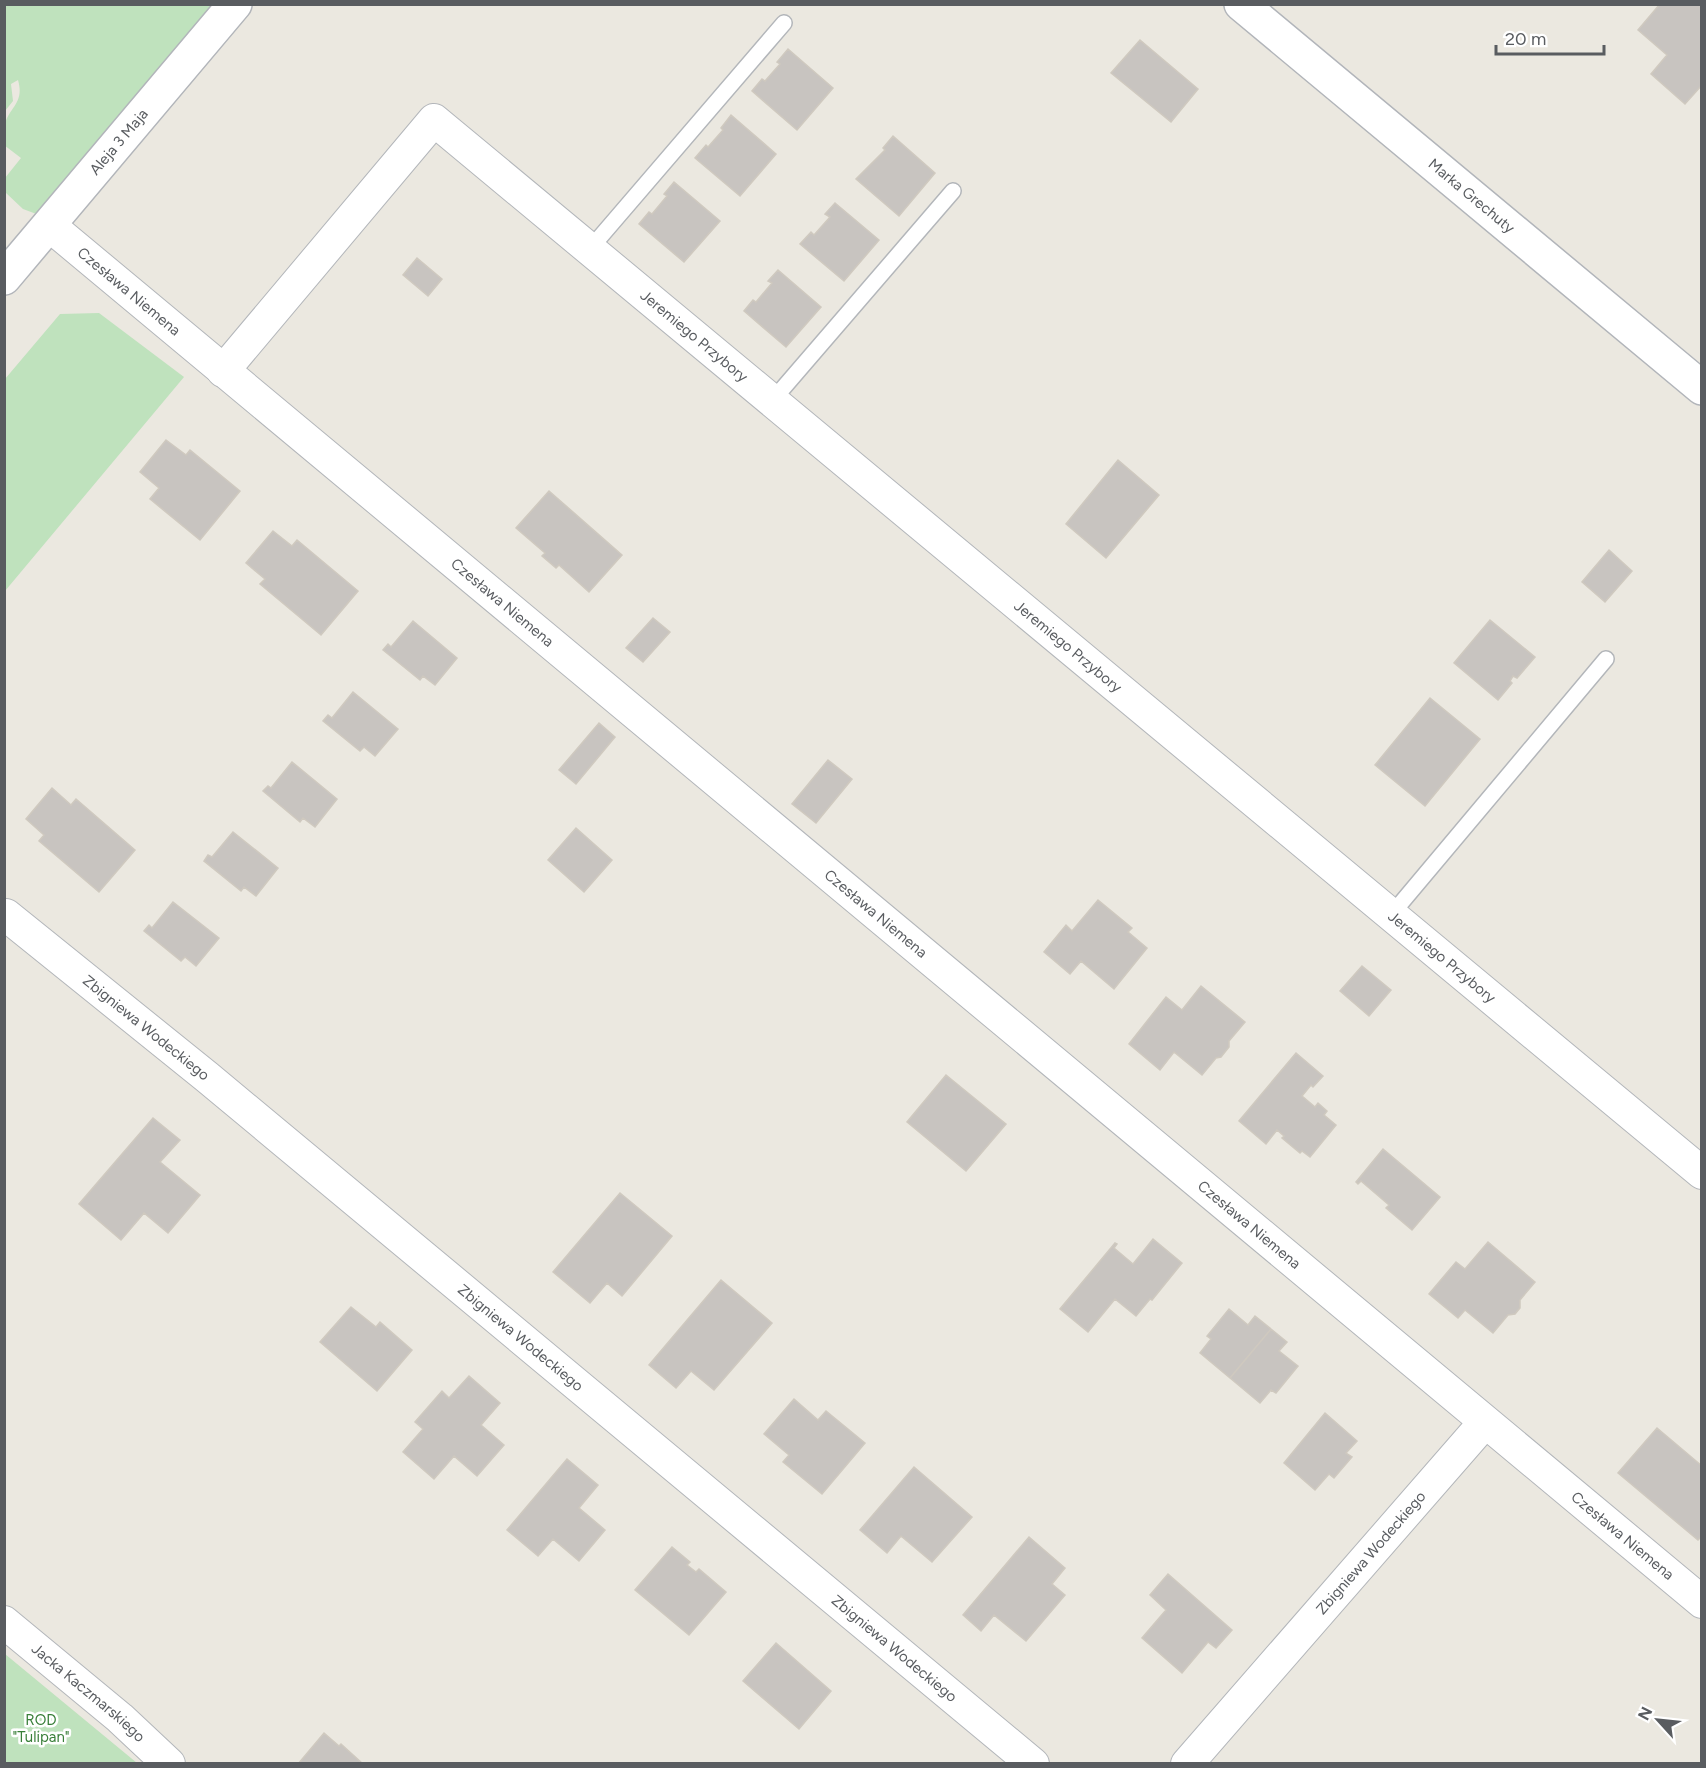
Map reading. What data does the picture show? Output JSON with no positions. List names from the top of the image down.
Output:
{
  "streets": {
    "street": [
      "Aleja 3 Maja",
      "Marka Grechuty",
      "Czesława Niemena",
      "Jeremiego Przybory",
      "Zbigniewa Wodeckiego",
      "Jacka Kaczmarskiego"
    ]
  },
  "crossings": [
    ["Aleja 3 Maja", "Czesława Niemena"],
    ["Czesława Niemena", "Jeremiego Przybory"],
    ["Czesława Niemena", "Zbigniewa Wodeckiego"]
  ],
  "parks": ["ROD \"Tulipan\""],
  "scale_bar": "20 m",
  "north": "top left"
}
